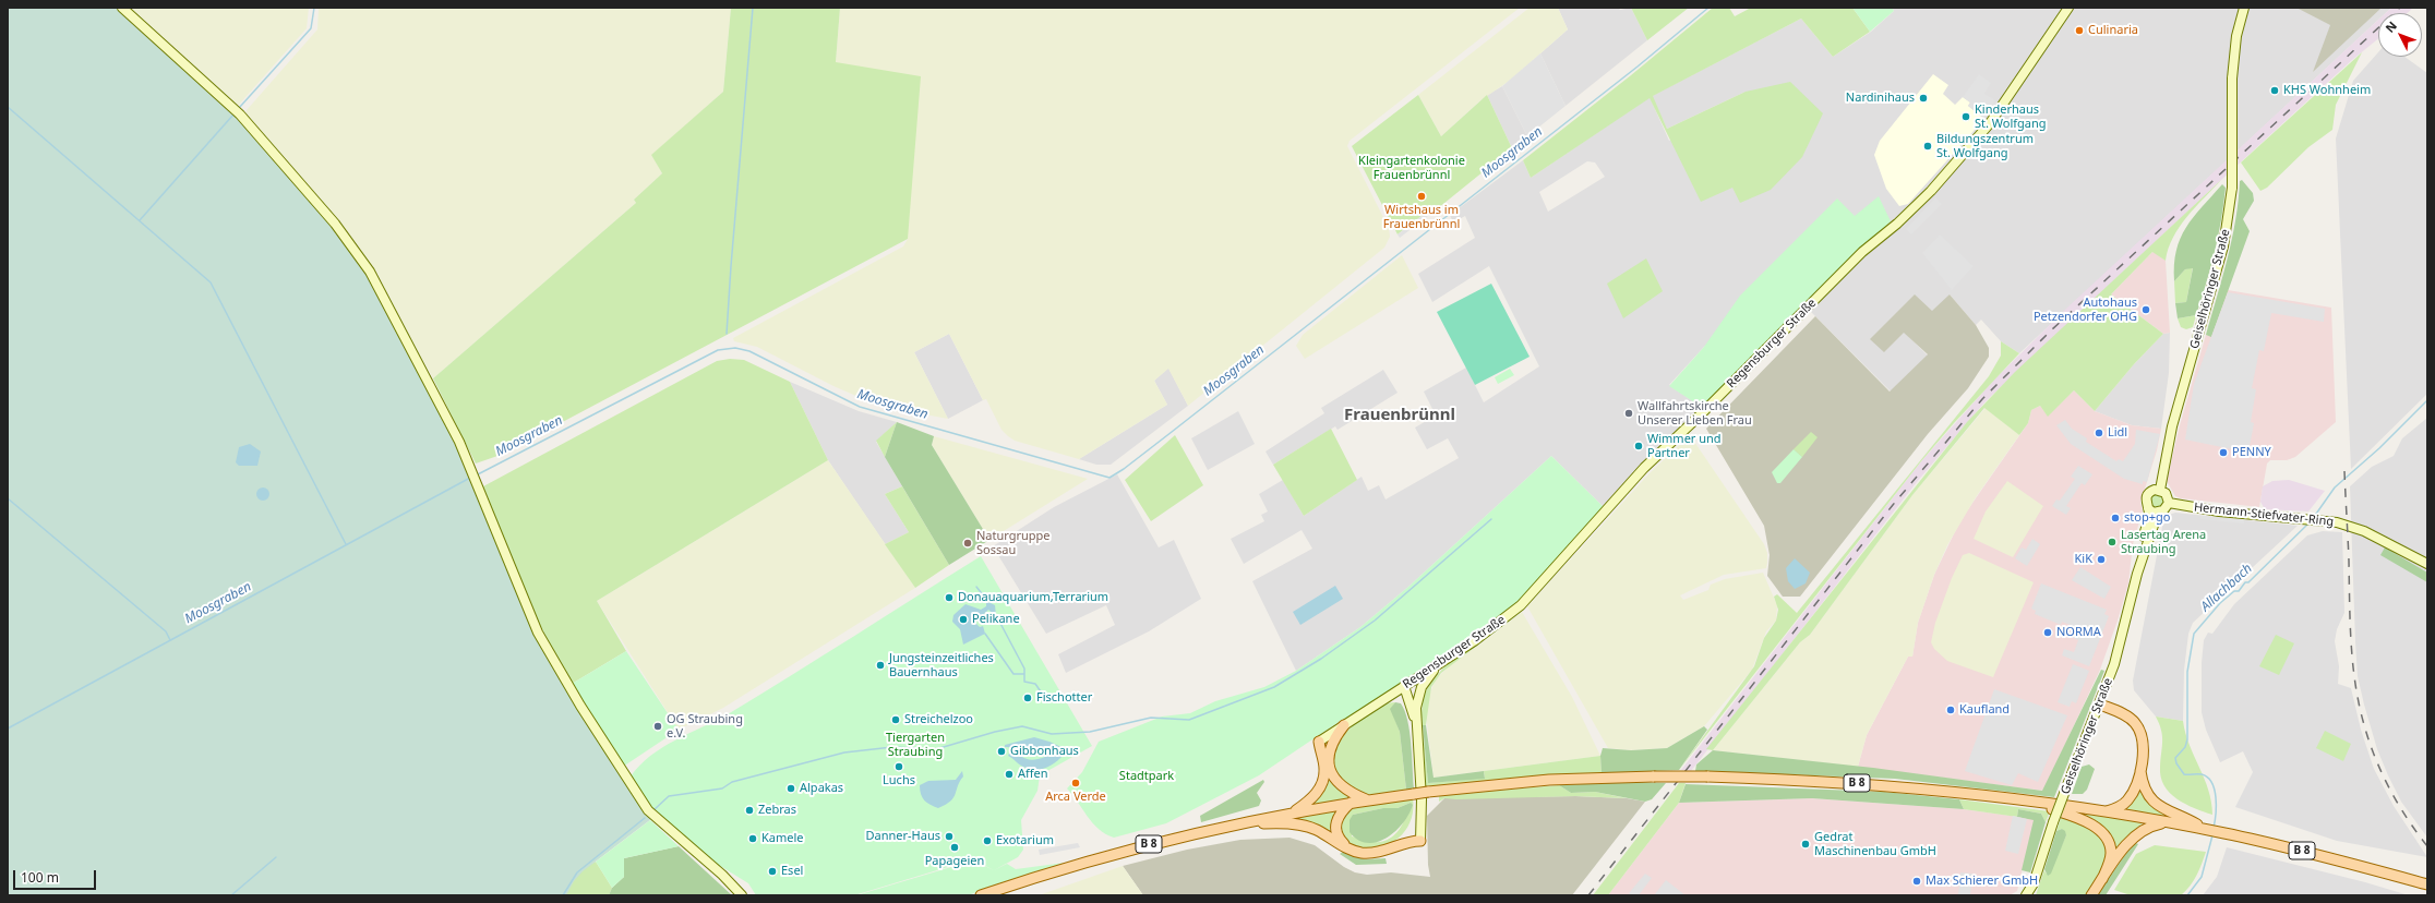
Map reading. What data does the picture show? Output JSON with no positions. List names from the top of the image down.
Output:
{
  "streets": {
    "main road": ["B 8"],
    "street": ["Geiselhöringer Straße", "Regensburger Straße", "Hermann-Stiefvater-Ring"]
  },
  "crossings": [
    ["Geiselhöringer Straße", "Hermann-Stiefvater-Ring"]
  ],
  "districts": ["Frauenbrünnl"],
  "water": ["Moosgraben", "Allachbach"],
  "parks": ["Kleingartenkolonie Frauenbrünnl", "Tiergarten Straubing", "Stadtpark"],
  "places": [
    "Culinaria",
    "KHS Wohnheim",
    "Nardinihaus",
    "Kinderhaus St. Wolfgang",
    "Bildungszentrum St. Wolfgang",
    "Wirtshaus im Frauenbrünnl",
    "Autohaus Petzendorfer OHG",
    "Wallfahrtskirche Unserer Lieben Frau",
    "Lidl",
    "Wimmer und Partner",
    "PENNY",
    "stop+go",
    "Lasertag Arena Straubing",
    "Naturgruppe Sossau",
    "KiK",
    "Donauaquarium,Terrarium",
    "Pelikane",
    "NORMA",
    "Jungsteinzeitliches Bauernhaus",
    "Fischotter",
    "Kaufland",
    "Streichelzoo",
    "OG Straubing e.V.",
    "Gibbonhaus",
    "Luchs",
    "Affen",
    "Arca Verde",
    "Alpakas",
    "Zebras",
    "Danner-Haus",
    "Kamele",
    "Exotarium",
    "Gedrat Maschinenbau GmbH",
    "Papageien",
    "Esel",
    "Max Schierer GmbH"
  ],
  "scale_bar": "100 m",
  "north": "top left"
}
